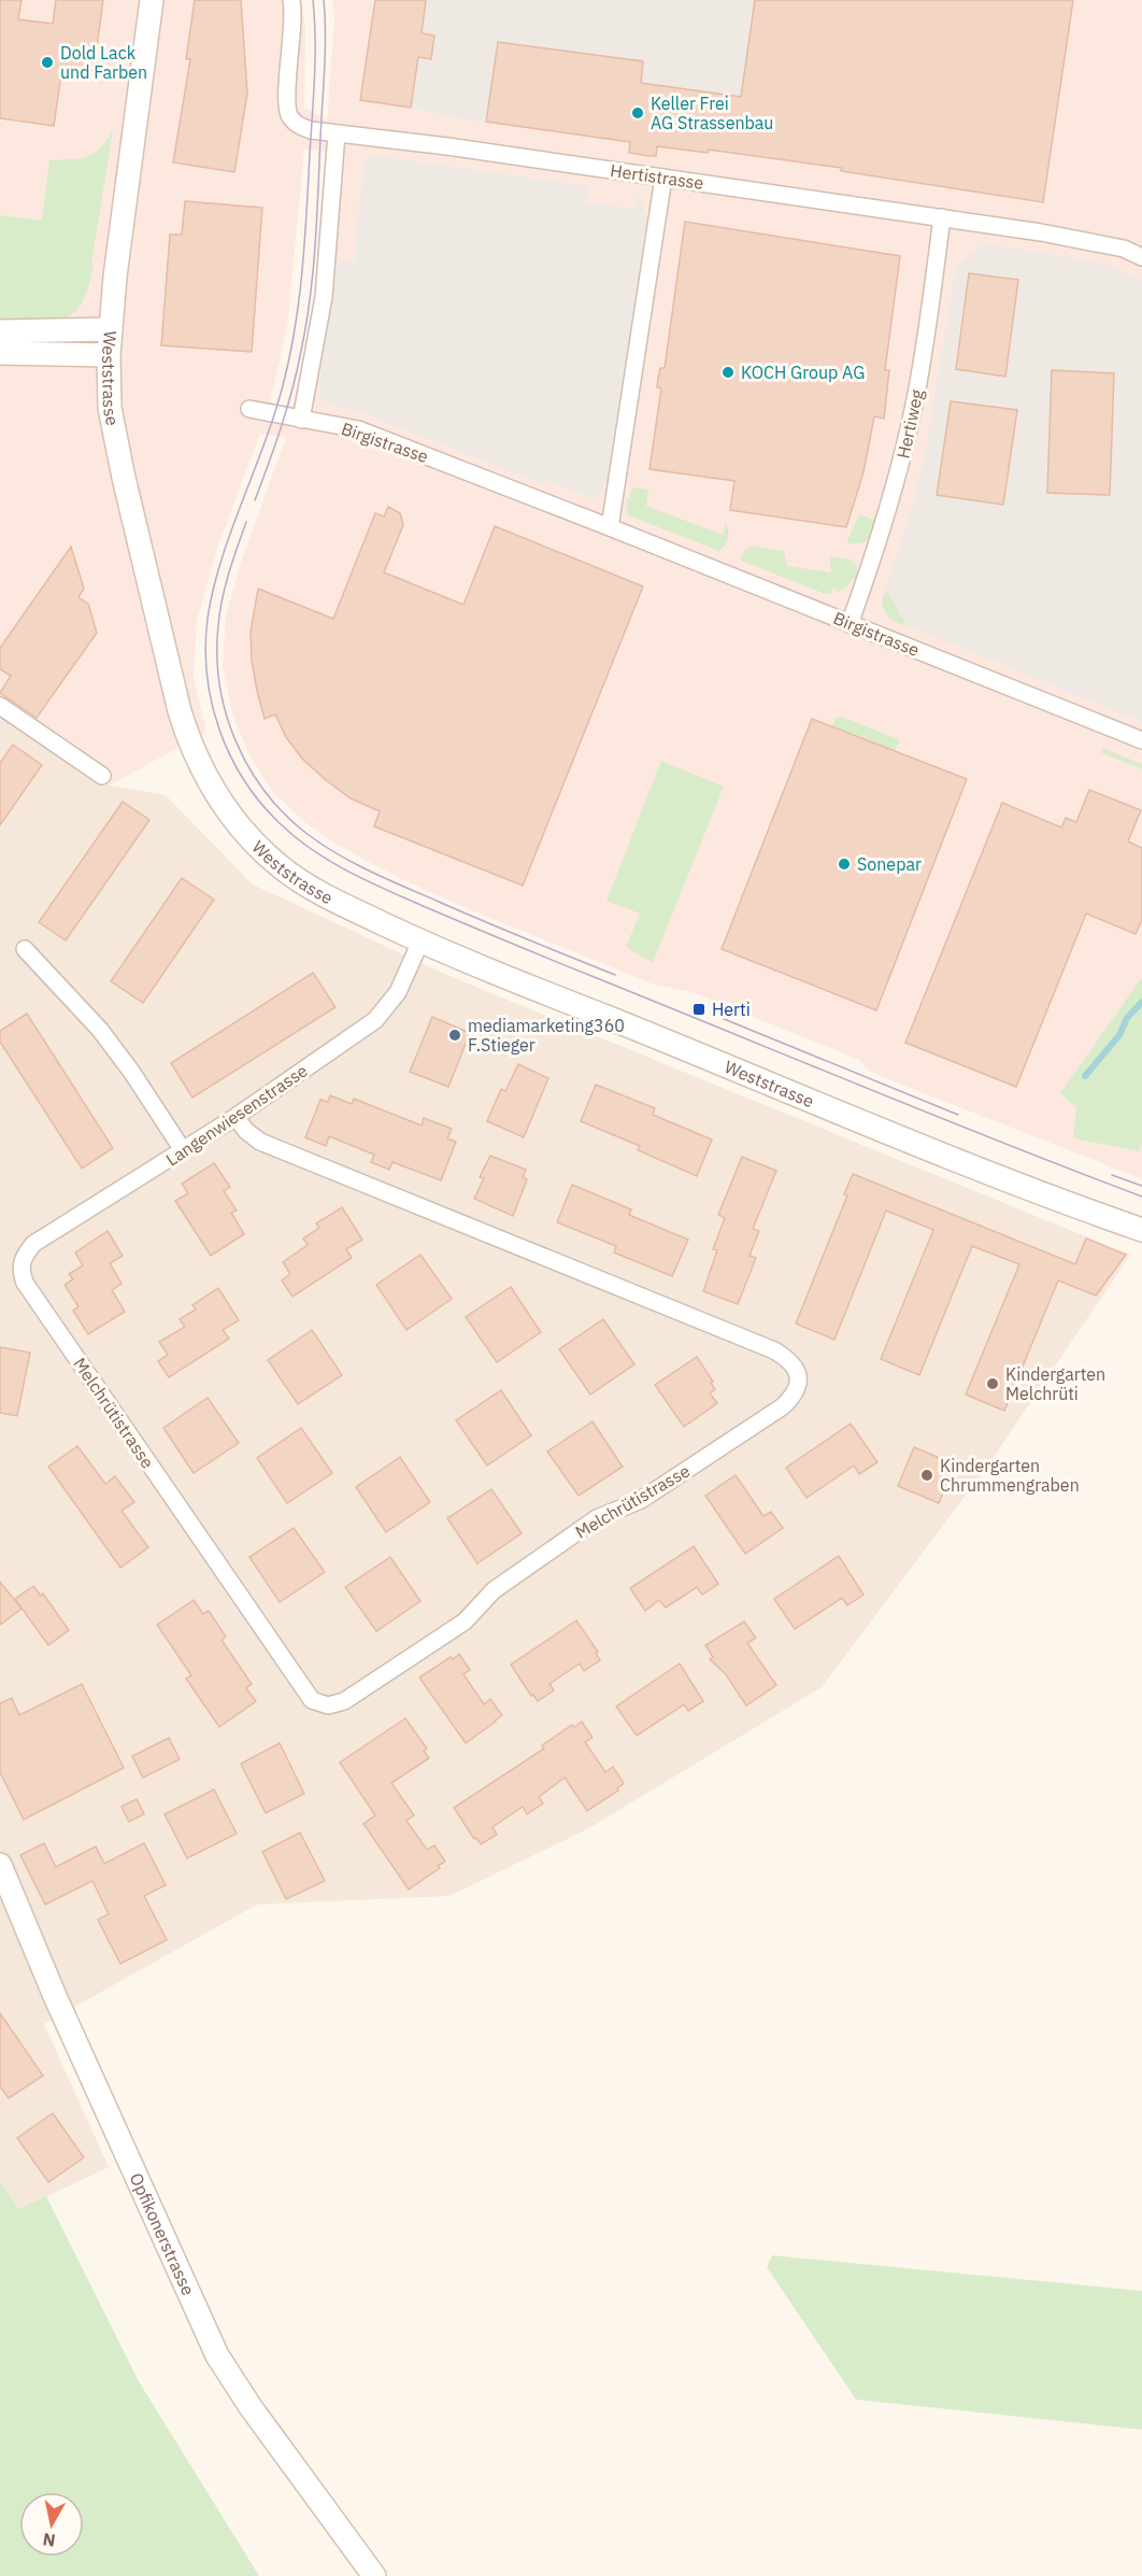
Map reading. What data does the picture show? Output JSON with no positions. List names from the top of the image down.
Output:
{
  "streets": {
    "main road": ["Weststrasse", "Opfikonerstrasse"],
    "street": [
      "Hertistrasse",
      "Hertiweg",
      "Birgistrasse",
      "Langenwiesenstrasse",
      "Melchrütistrasse"
    ]
  },
  "crossings": [
    ["Hertistrasse", "Hertiweg"],
    ["Weststrasse", "Langenwiesenstrasse"],
    ["Hertiweg", "Birgistrasse"],
    ["Langenwiesenstrasse", "Melchrütistrasse"]
  ],
  "places": {
    "other": [
      "Dold Lack und Farben",
      "Keller Frei AG Strassenbau",
      "KOCH Group AG",
      "Sonepar",
      "mediamarketing360 F.Stieger",
      "Kindergarten Melchrüti",
      "Kindergarten Chrummengraben"
    ],
    "transit": ["Herti"]
  },
  "north": "bottom"
}
